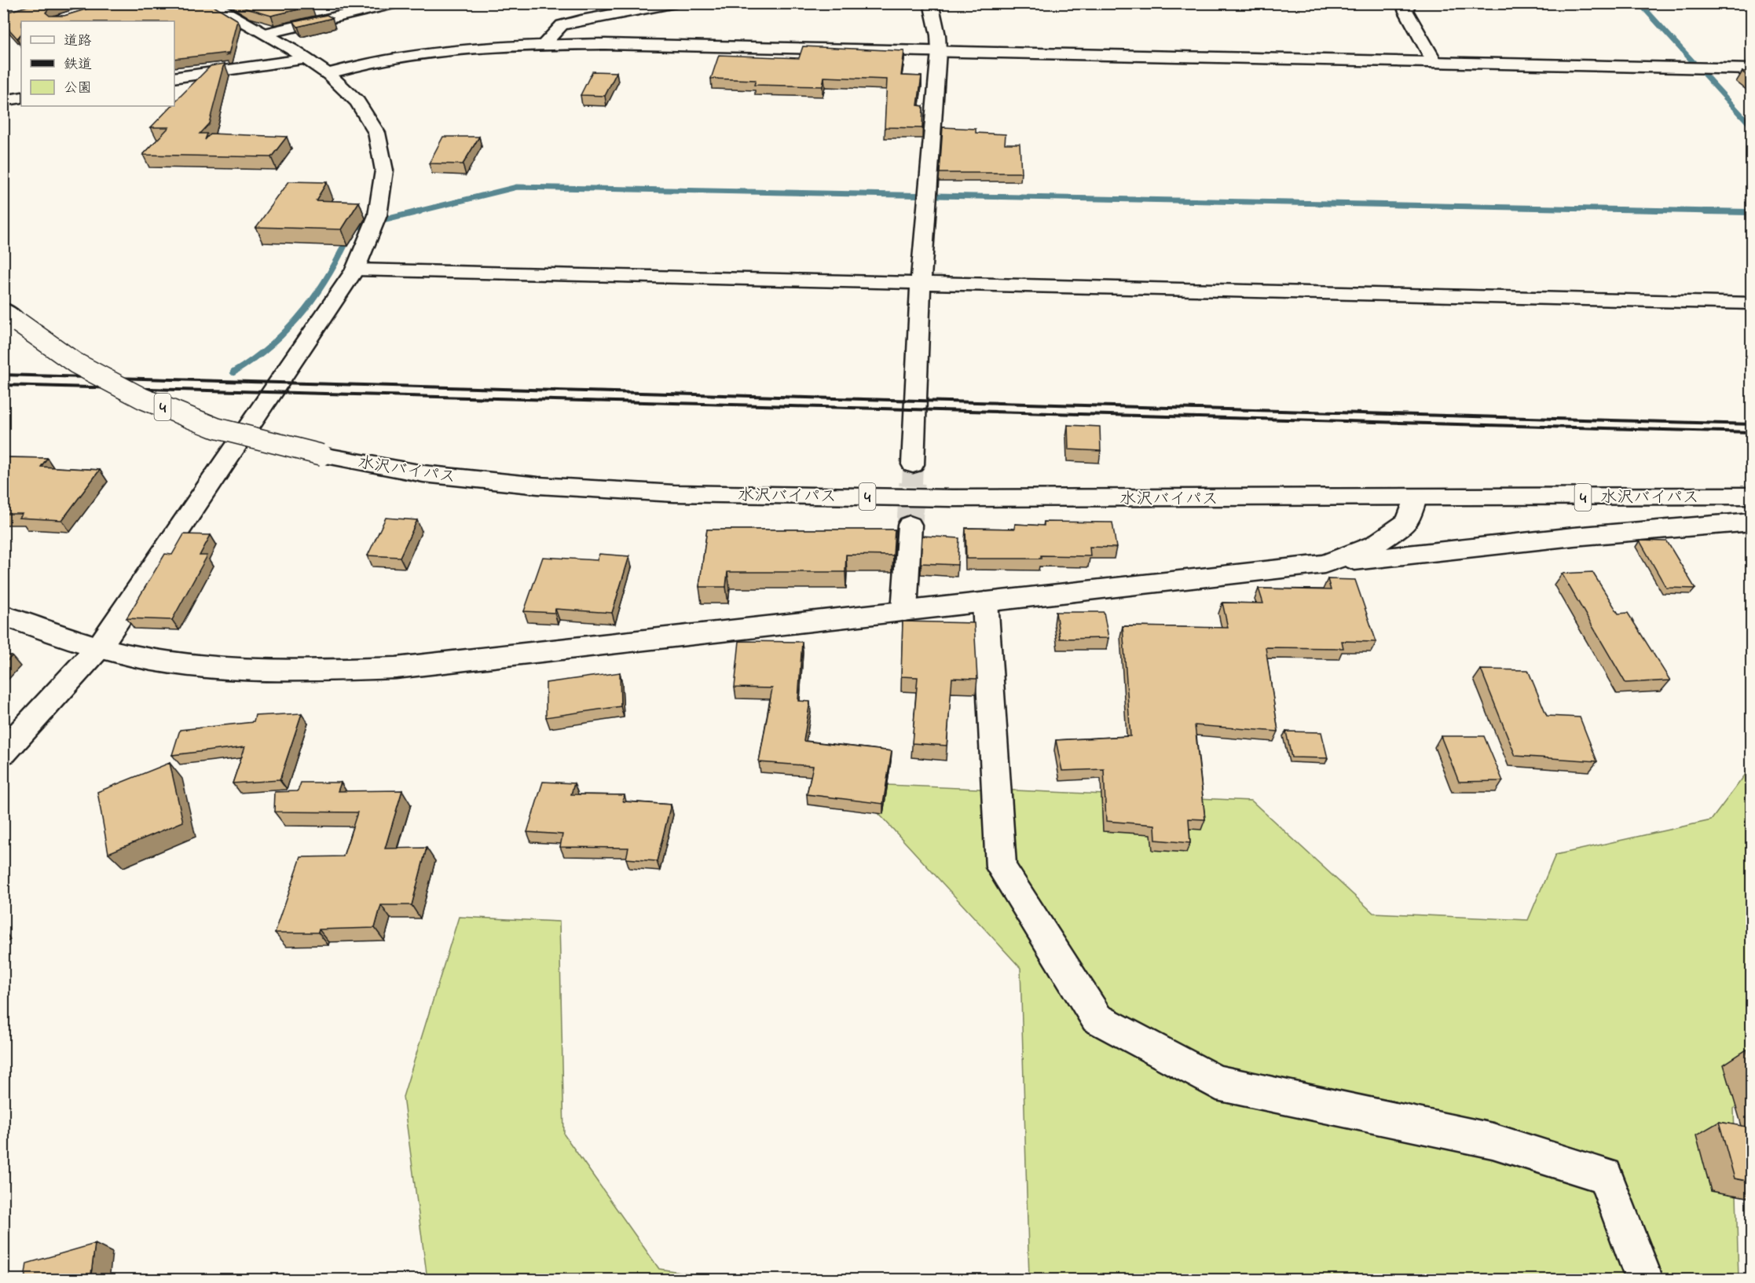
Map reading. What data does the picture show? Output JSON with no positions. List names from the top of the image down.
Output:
{
  "streets": {
    "main road": ["4", "水沢バイパス"]
  },
  "legend": ["道路", "鉄道", "公園"]
}
